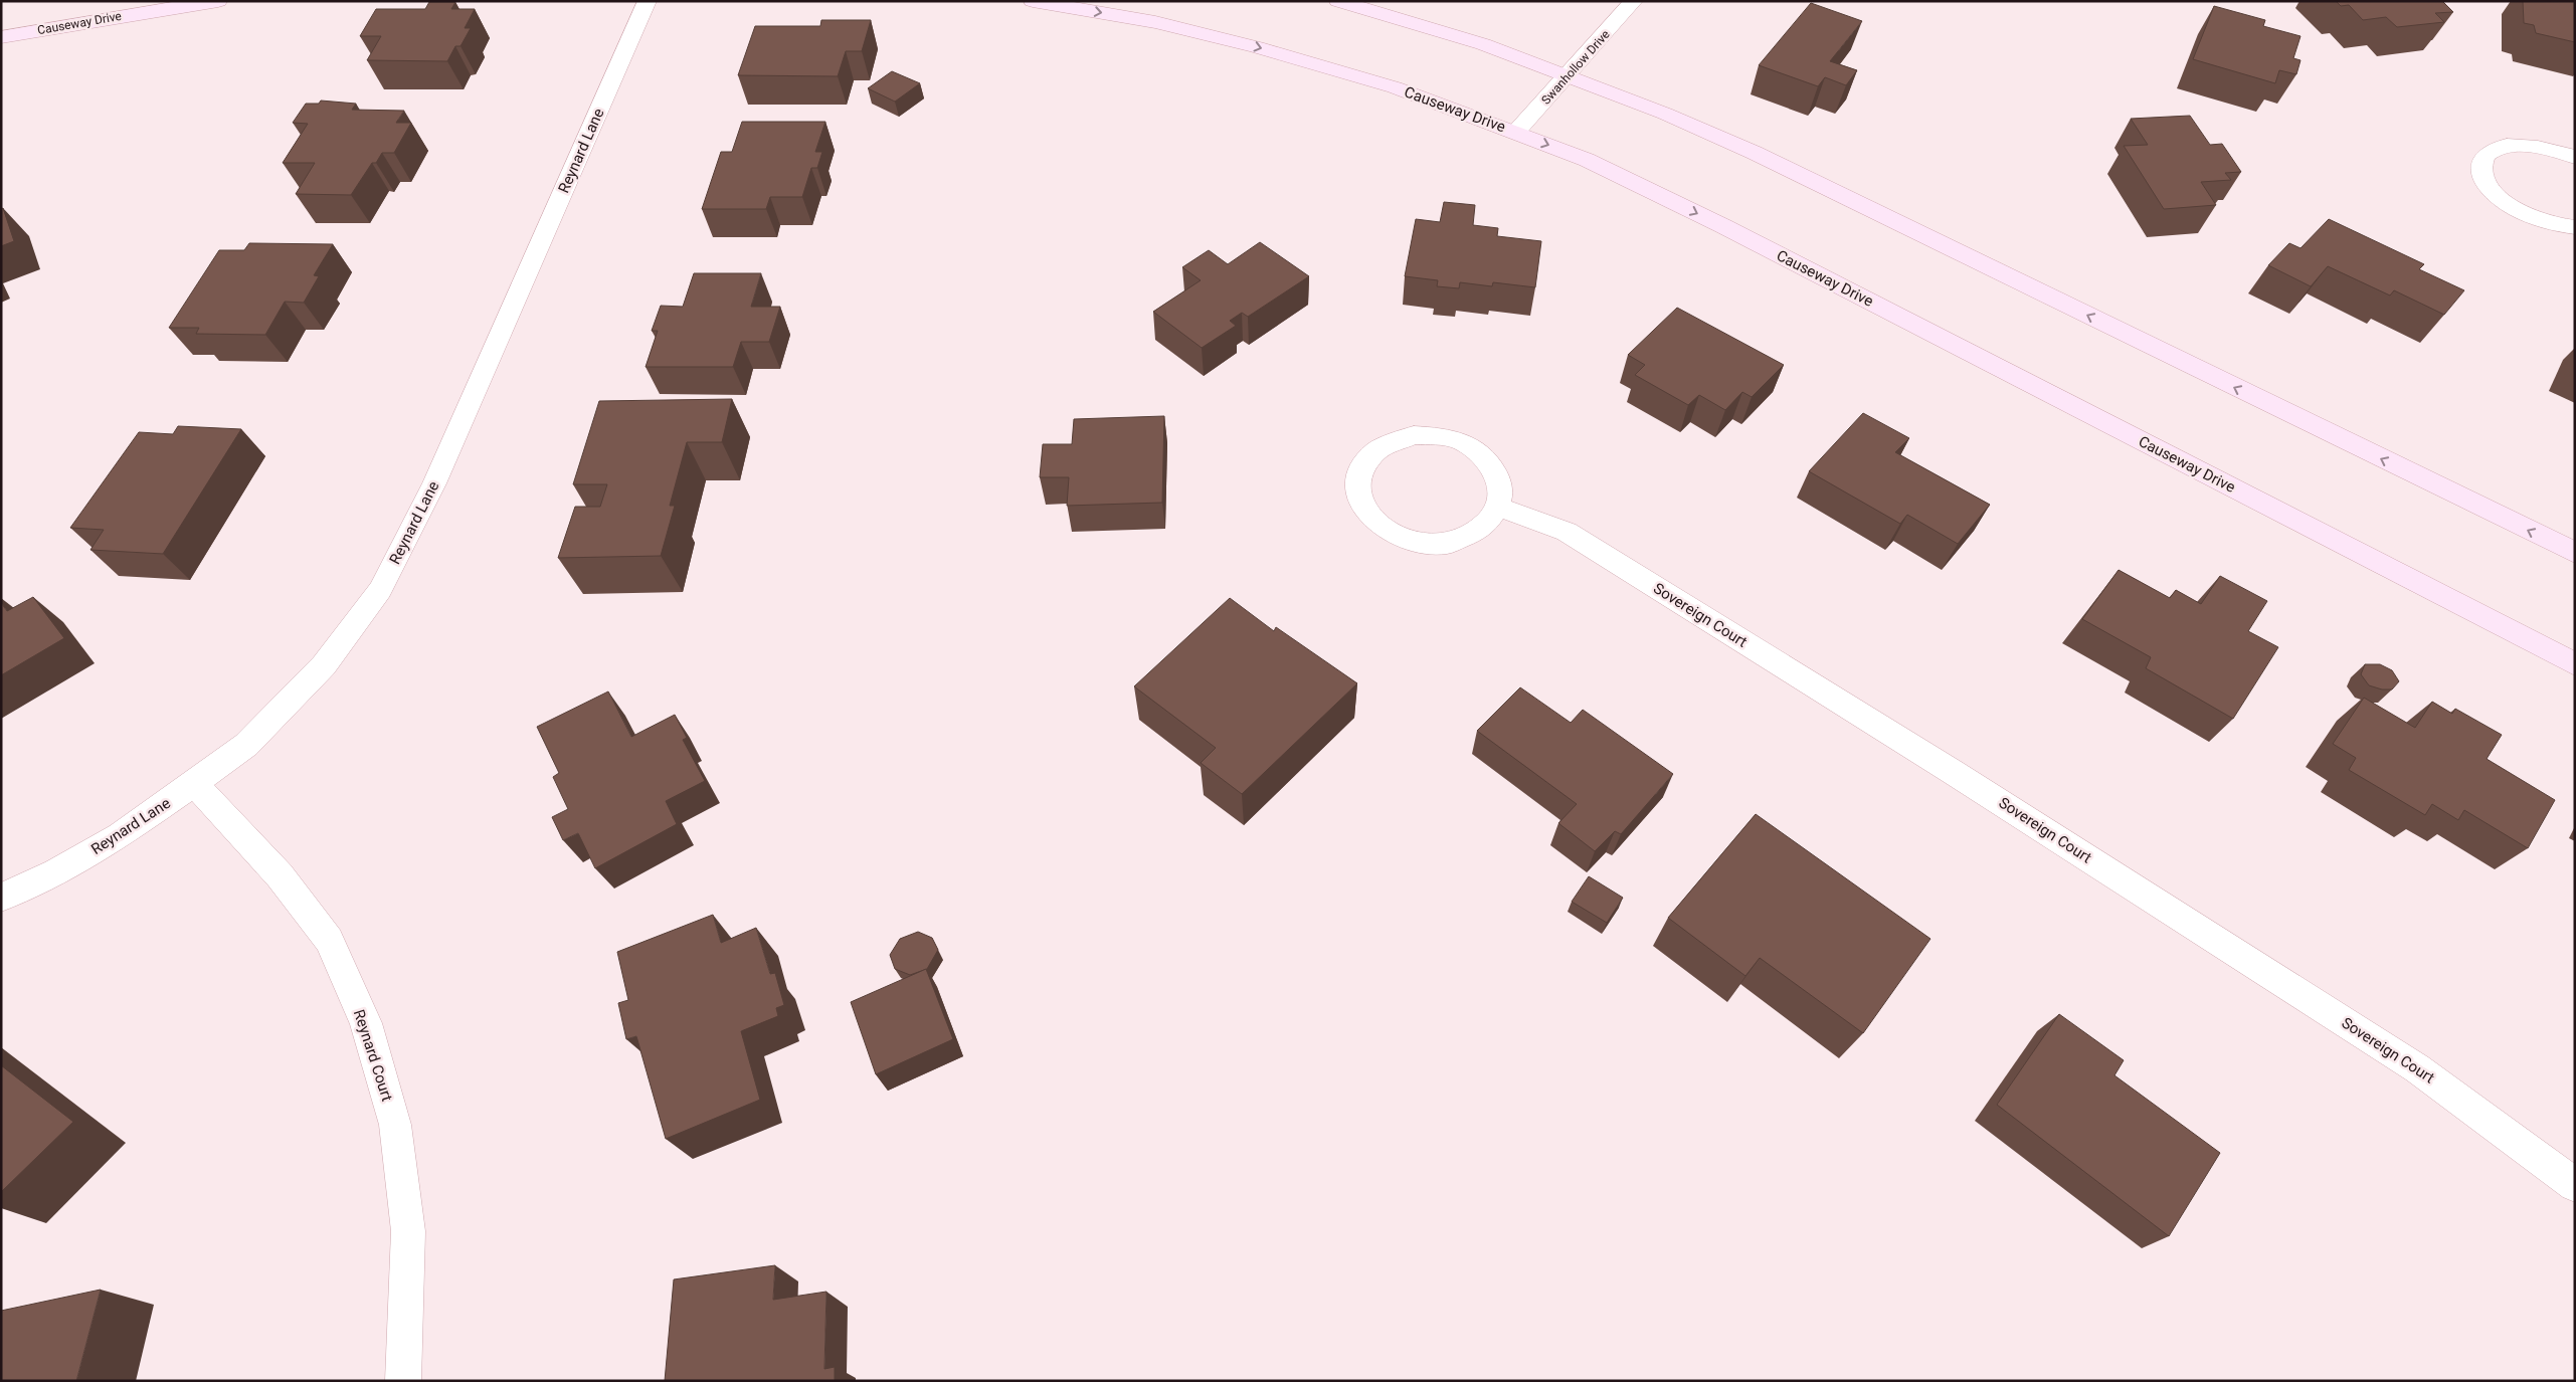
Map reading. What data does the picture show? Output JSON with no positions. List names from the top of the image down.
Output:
{
  "streets": {
    "street": [
      "Causeway Drive",
      "Swanhollow Drive",
      "Reynard Lane",
      "Sovereign Court",
      "Reynard Court"
    ]
  },
  "crossings": [
    ["Causeway Drive", "Swanhollow Drive"],
    ["Reynard Lane", "Reynard Court"]
  ]
}
